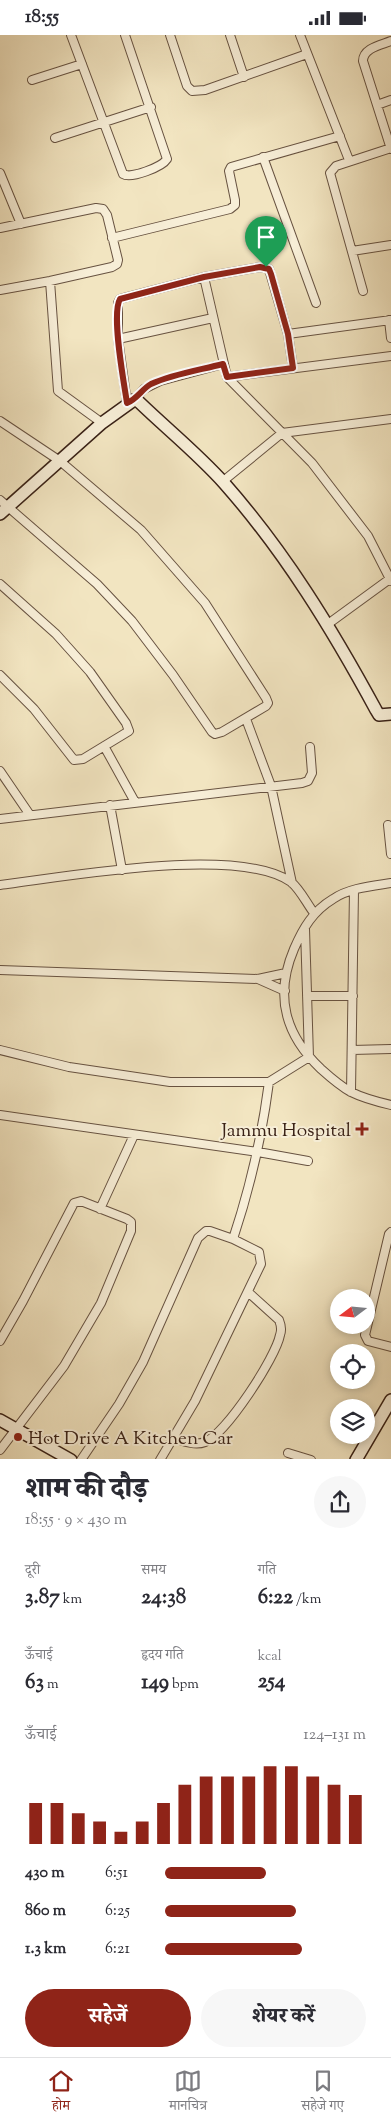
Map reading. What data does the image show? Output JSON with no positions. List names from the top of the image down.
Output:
{
  "places": {
    "health": ["Jammu Hospital"],
    "other": ["Hot Drive A Kitchen Car"]
  },
  "north": "left",
  "page": {
    "status": "18:55",
    "heading": ["शाम की दौड़", "18:55 · 9 × 430 m"],
    "stats": [
      ["दूरी", "3.87 km"],
      ["समय", "24:38"],
      ["गति", "6:22 /km"],
      ["ऊँचाई", "63 m"],
      ["हृदय गति", "149 bpm"],
      ["kcal", "254"]
    ],
    "chart": ["ऊँचाई", "124–131 m"],
    "list": [
      {
        "name": "430 m",
        "note": "6:51"
      },
      {
        "name": "860 m",
        "note": "6:25"
      },
      {
        "name": "1.3 km",
        "note": "6:21"
      }
    ],
    "buttons": ["सहेजें", "शेयर करें"],
    "tabs": ["होम", "मानचित्र", "सहेजे गए"]
  }
}
